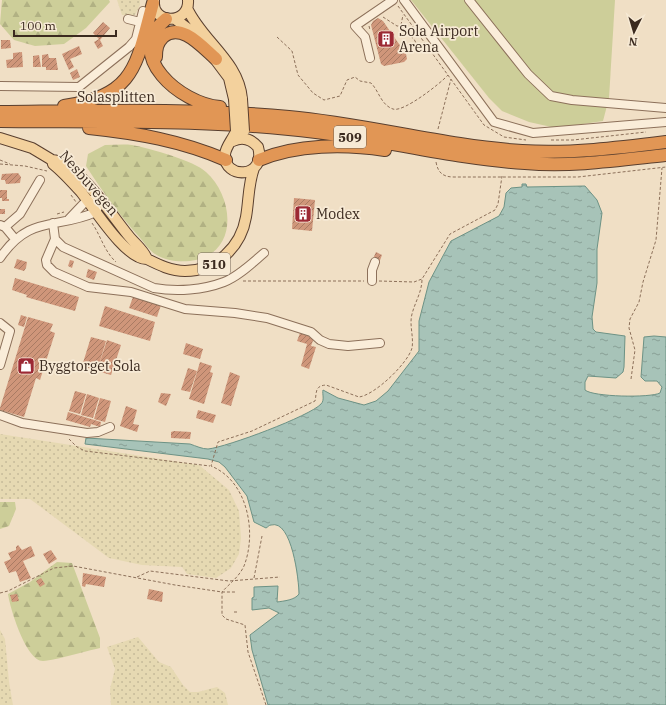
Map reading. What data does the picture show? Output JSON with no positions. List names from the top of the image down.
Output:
{
  "streets": {
    "highway": ["Solasplitten", "509"],
    "main road": ["Nesbuvegen", "510"]
  },
  "crossings": [
    ["Solasplitten", "509"],
    ["509", "510"],
    ["Nesbuvegen", "510"]
  ],
  "places": {
    "building": ["Sola Airport Arena", "Modex"],
    "shop": ["Byggtorget Sola"]
  },
  "scale_bar": "100 m",
  "north": "bottom"
}
